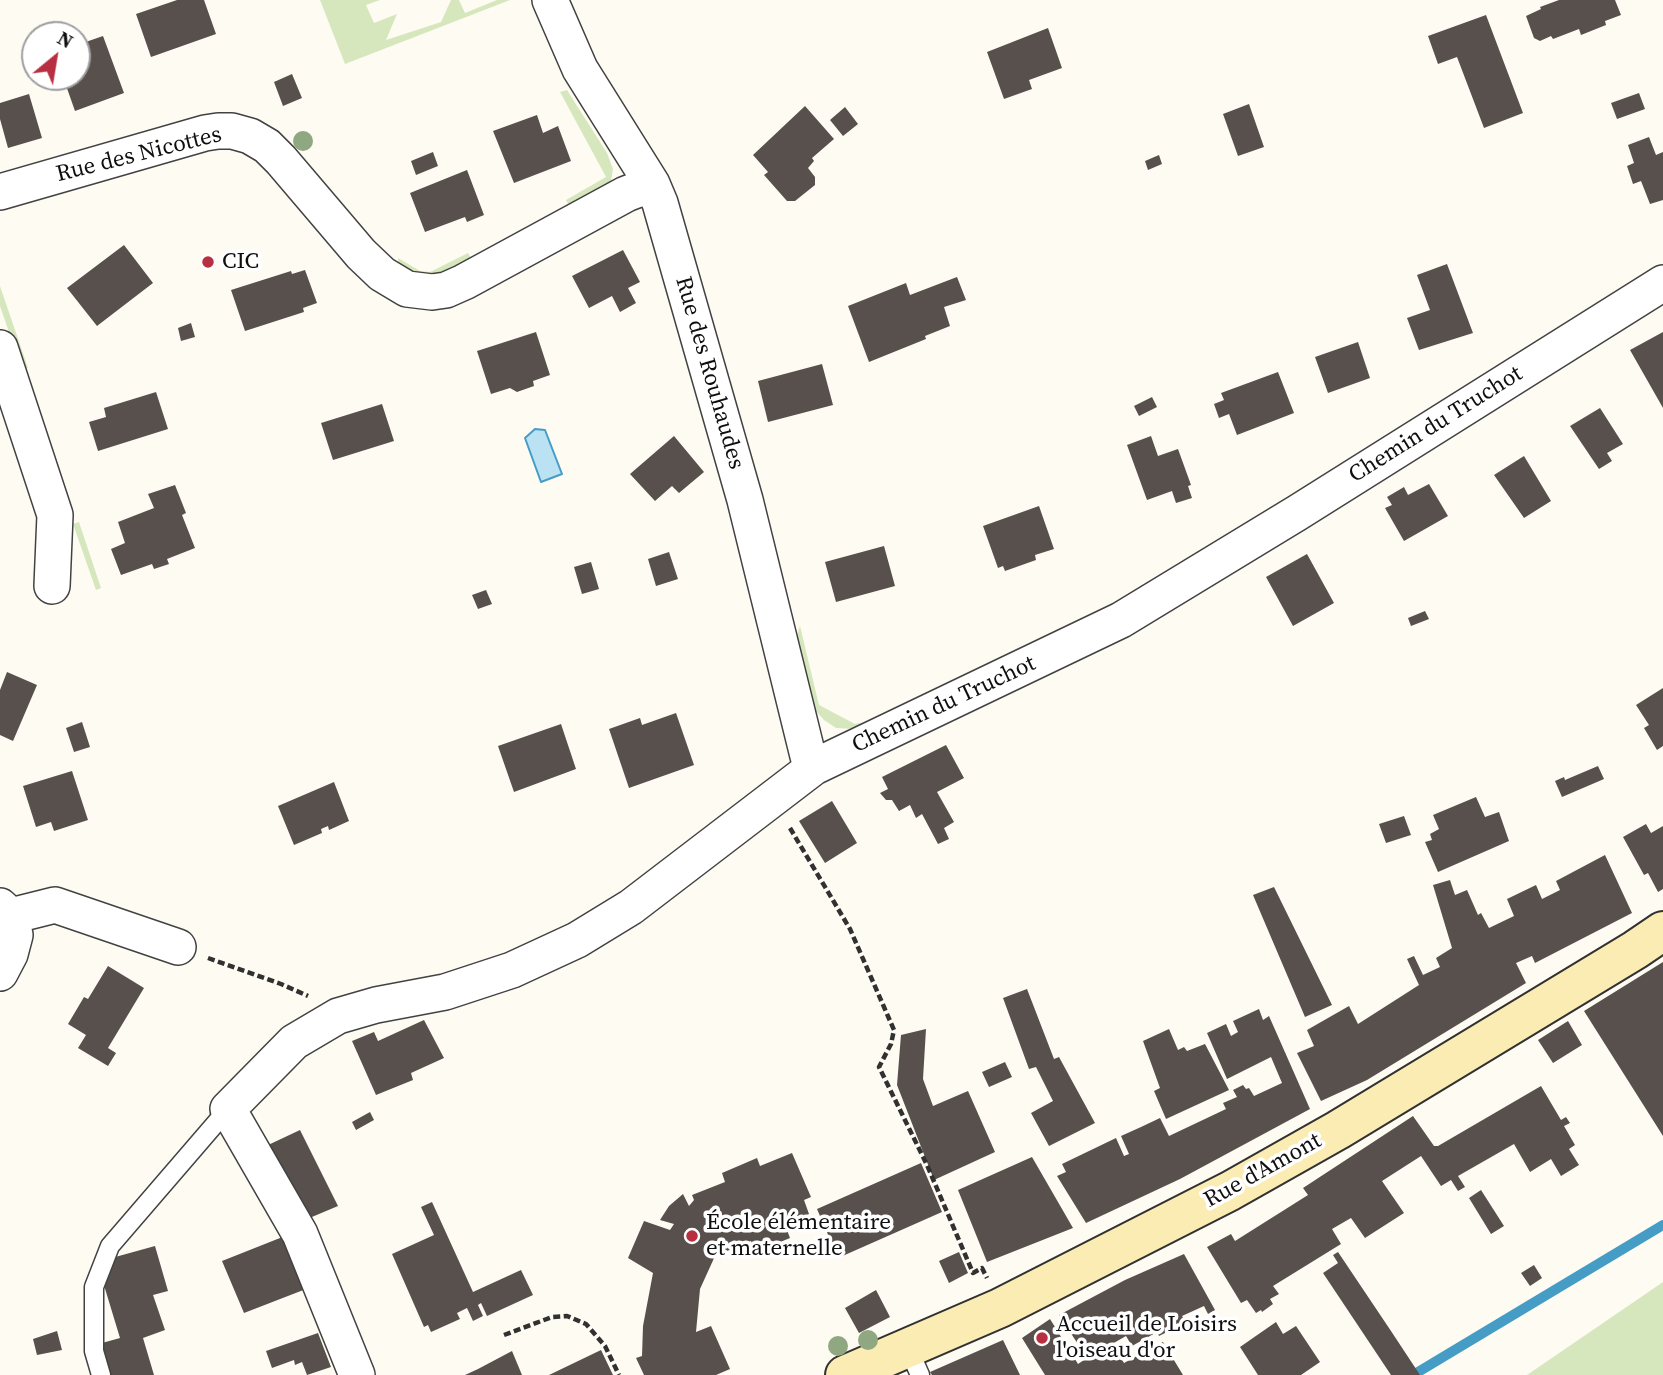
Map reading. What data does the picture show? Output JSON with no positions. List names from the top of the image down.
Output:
{
  "streets": {
    "street": [
      "Rue des Nicottes",
      "Rue des Rouhaudes",
      "Chemin du Truchot",
      "Rue d'Amont"
    ]
  },
  "crossings": [
    ["Rue des Nicottes", "Rue des Rouhaudes"],
    ["Rue des Rouhaudes", "Chemin du Truchot"]
  ],
  "places": ["CIC", "École élémentaire et maternelle", "Accueil de Loisirs l'oiseau d'or"],
  "north": "top right"
}
